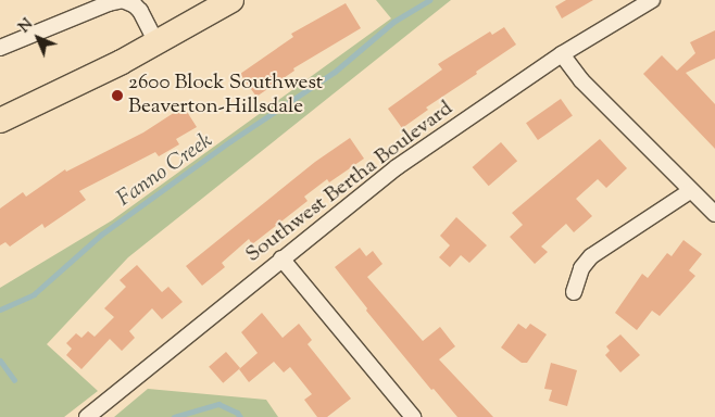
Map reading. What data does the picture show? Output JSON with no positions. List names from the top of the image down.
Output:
{
  "streets": {
    "street": ["Southwest Bertha Boulevard"]
  },
  "water": ["Fanno Creek"],
  "places": ["2600 Block Southwest Beaverton-Hillsdale"],
  "north": "top left"
}
